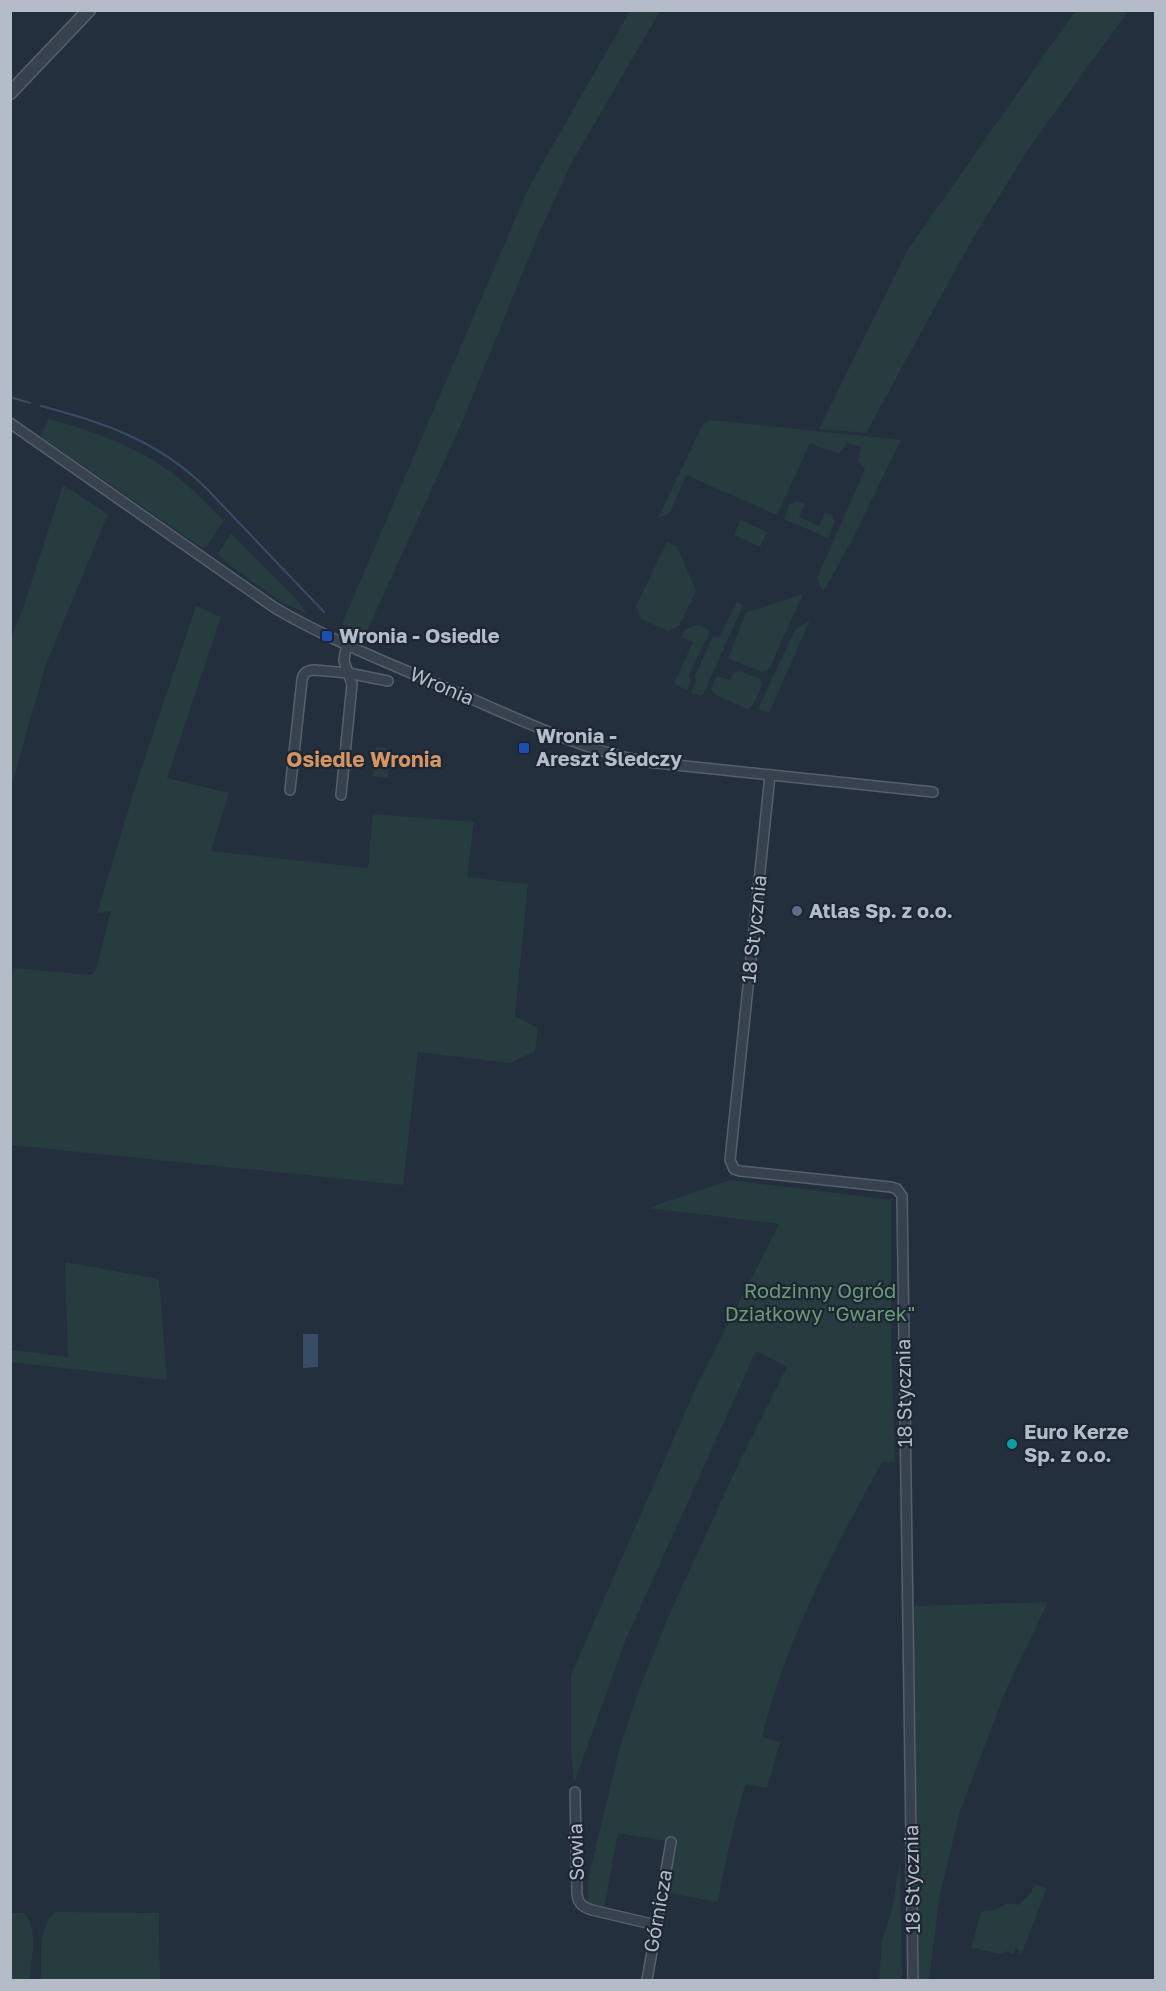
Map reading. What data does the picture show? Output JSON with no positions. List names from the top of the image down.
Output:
{
  "streets": {
    "street": [
      "Wronia",
      "18 Stycznia",
      "Sowia",
      "Górnicza"
    ]
  },
  "crossings": [
    ["Wronia", "18 Stycznia"],
    ["Sowia", "Górnicza"]
  ],
  "districts": ["Osiedle Wronia"],
  "parks": ["Rodzinny Ogród Działkowy \"Gwarek\""],
  "places": {
    "transit": ["Wronia - Osiedle", "Wronia - Areszt Śledczy"],
    "other": ["Atlas Sp. z o.o.", "Euro Kerze Sp. z o.o."]
  }
}
